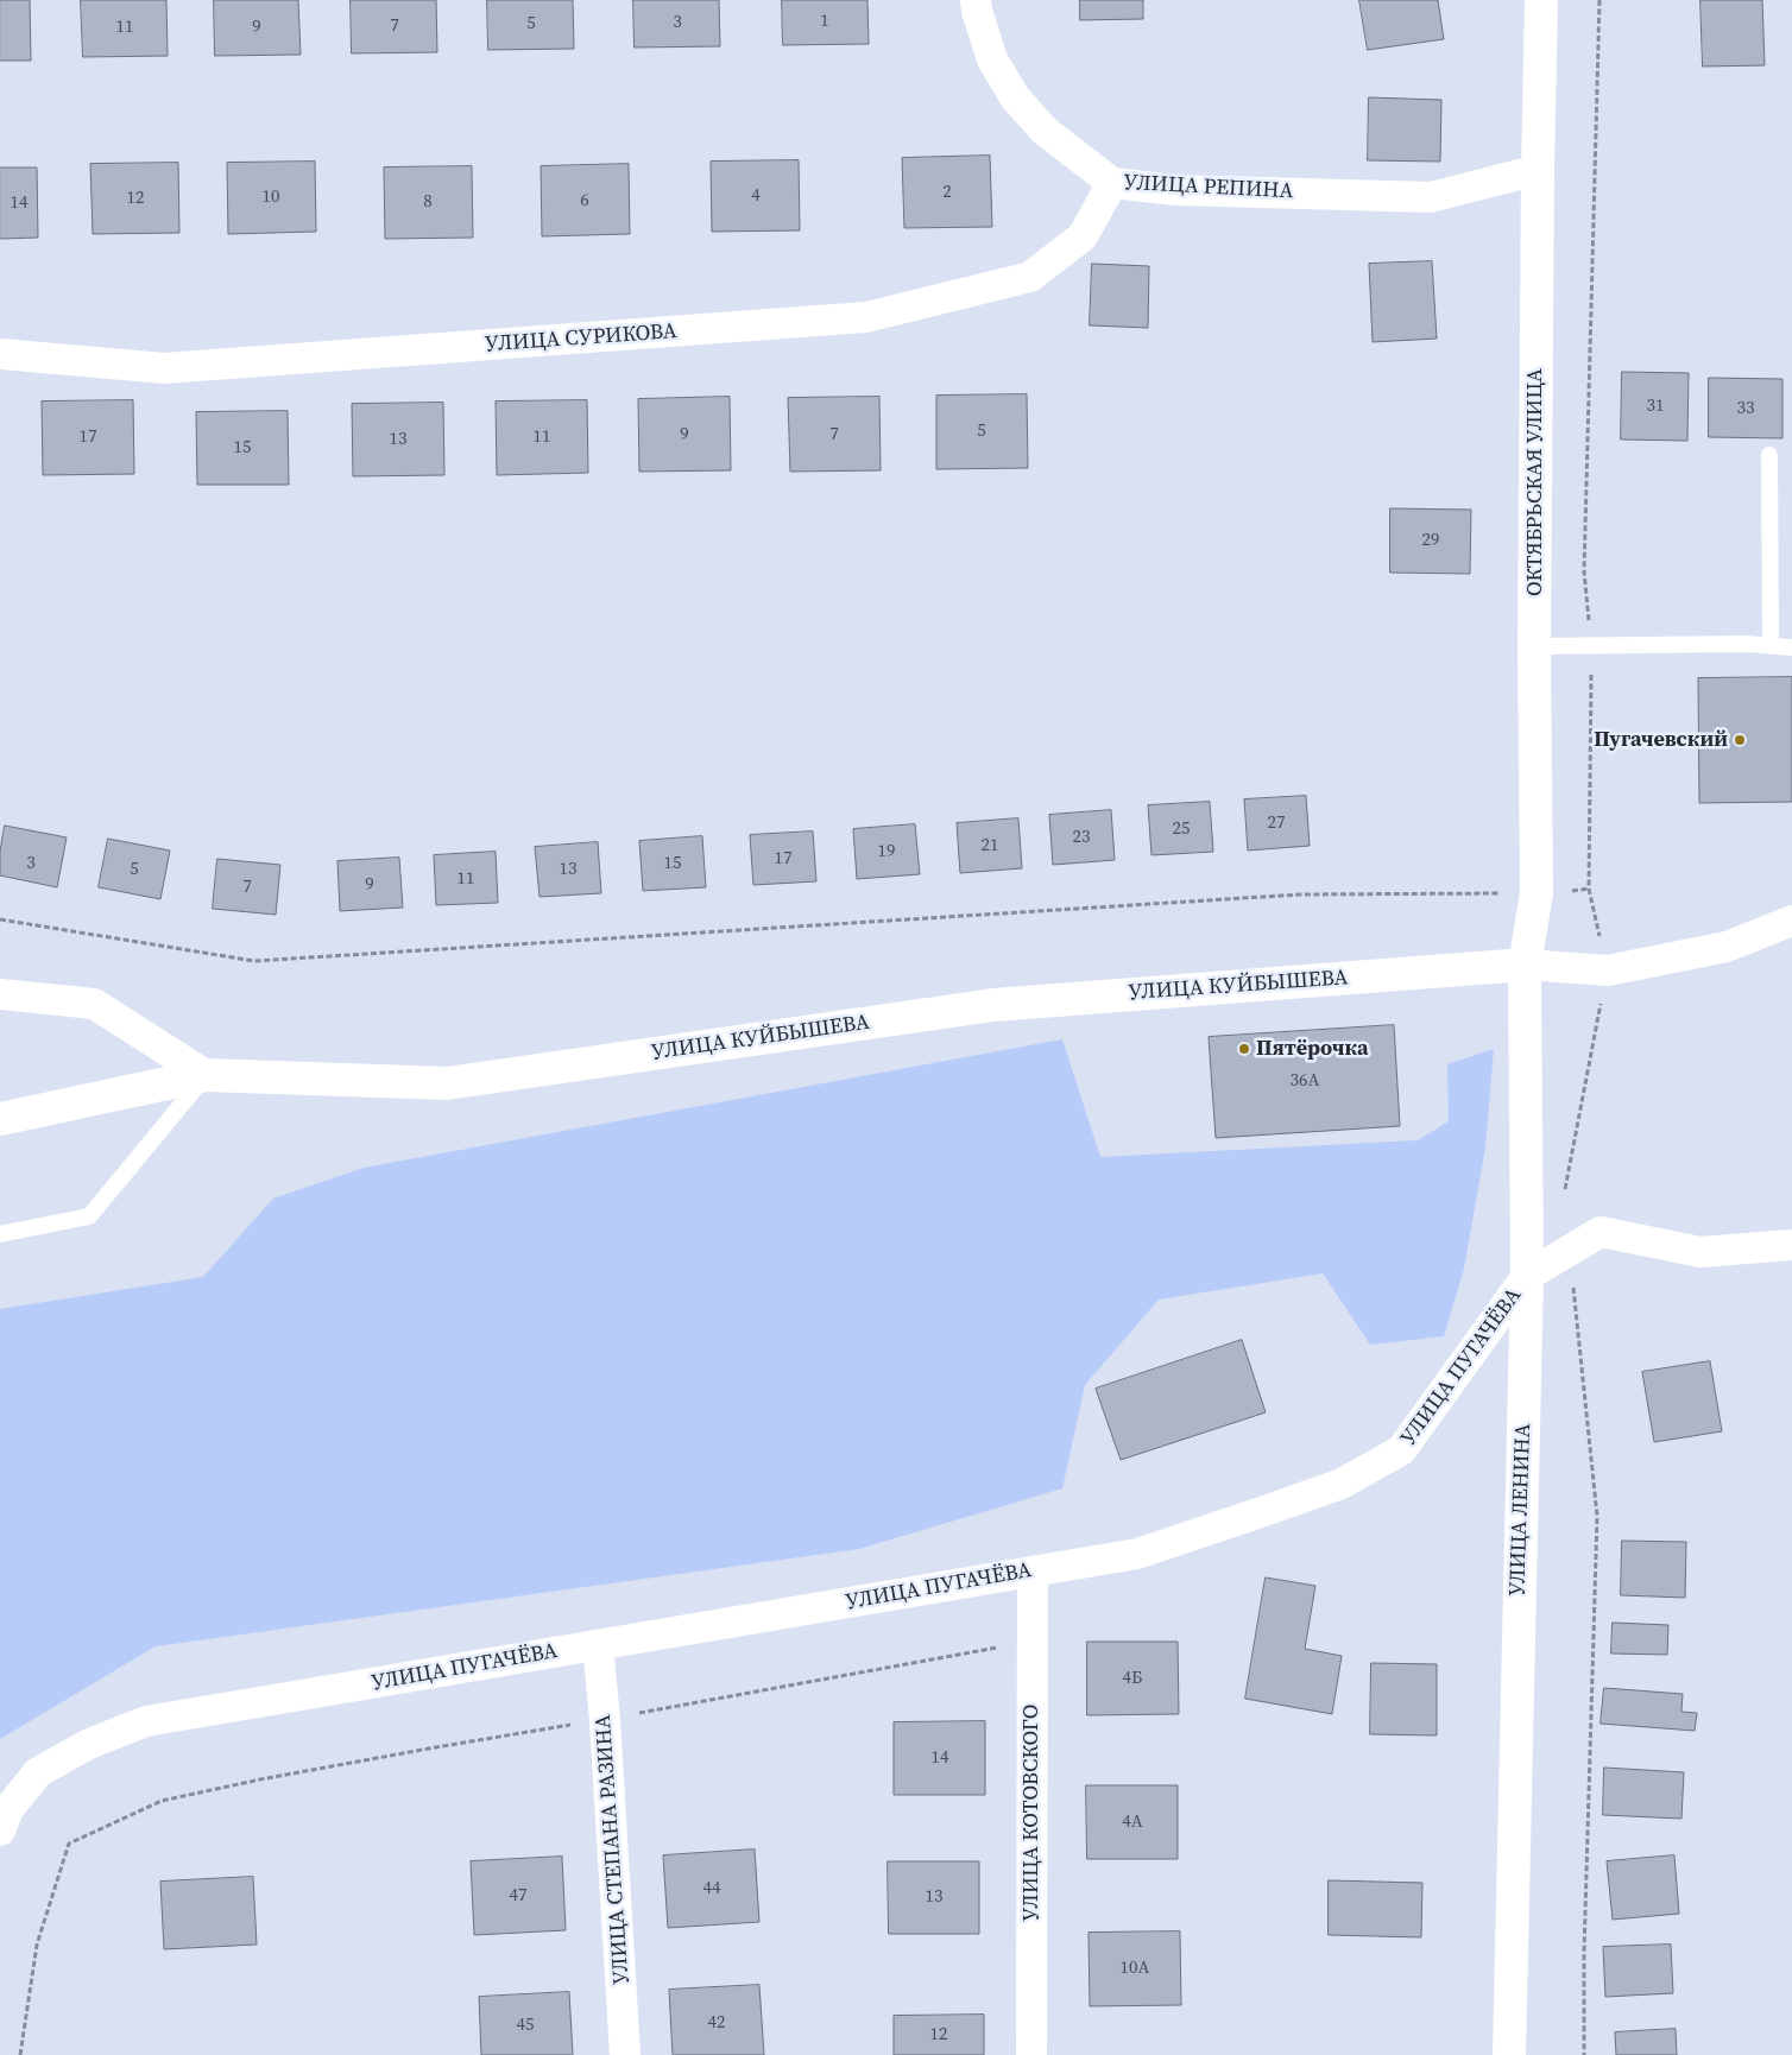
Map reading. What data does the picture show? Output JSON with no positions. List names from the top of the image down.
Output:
{
  "streets": {
    "main road": ["ОКТЯБРЬСКАЯ УЛИЦА", "УЛИЦА КУЙБЫШЕВА", "УЛИЦА ЛЕНИНА"],
    "street": [
      "УЛИЦА РЕПИНА",
      "УЛИЦА СУРИКОВА",
      "УЛИЦА ПУГАЧЁВА",
      "УЛИЦА КОТОВСКОГО",
      "УЛИЦА СТЕПАНА РАЗИНА"
    ]
  },
  "crossings": [
    ["УЛИЦА РЕПИНА", "УЛИЦА СУРИКОВА"],
    ["УЛИЦА РЕПИНА", "ОКТЯБРЬСКАЯ УЛИЦА"],
    ["ОКТЯБРЬСКАЯ УЛИЦА", "УЛИЦА КУЙБЫШЕВА"],
    ["ОКТЯБРЬСКАЯ УЛИЦА", "УЛИЦА ЛЕНИНА"],
    ["УЛИЦА КУЙБЫШЕВА", "УЛИЦА ЛЕНИНА"],
    ["УЛИЦА ПУГАЧЁВА", "УЛИЦА ЛЕНИНА"],
    ["УЛИЦА ПУГАЧЁВА", "УЛИЦА КОТОВСКОГО"],
    ["УЛИЦА ПУГАЧЁВА", "УЛИЦА СТЕПАНА РАЗИНА"]
  ],
  "places": ["Пугачевский", "Пятёрочка"],
  "house_numbers": [
    "1",
    "3",
    "5",
    "7",
    "11",
    "9",
    "2",
    "4",
    "10",
    "12",
    "6",
    "8",
    "14",
    "31",
    "33",
    "5",
    "9",
    "7",
    "17",
    "11",
    "13",
    "15",
    "29",
    "27",
    "25",
    "23",
    "21",
    "19",
    "17",
    "3",
    "15",
    "5",
    "13",
    "11",
    "9",
    "7",
    "36А",
    "4Б",
    "14",
    "4А",
    "44",
    "47",
    "13",
    "10А",
    "42",
    "45",
    "12"
  ]
}
